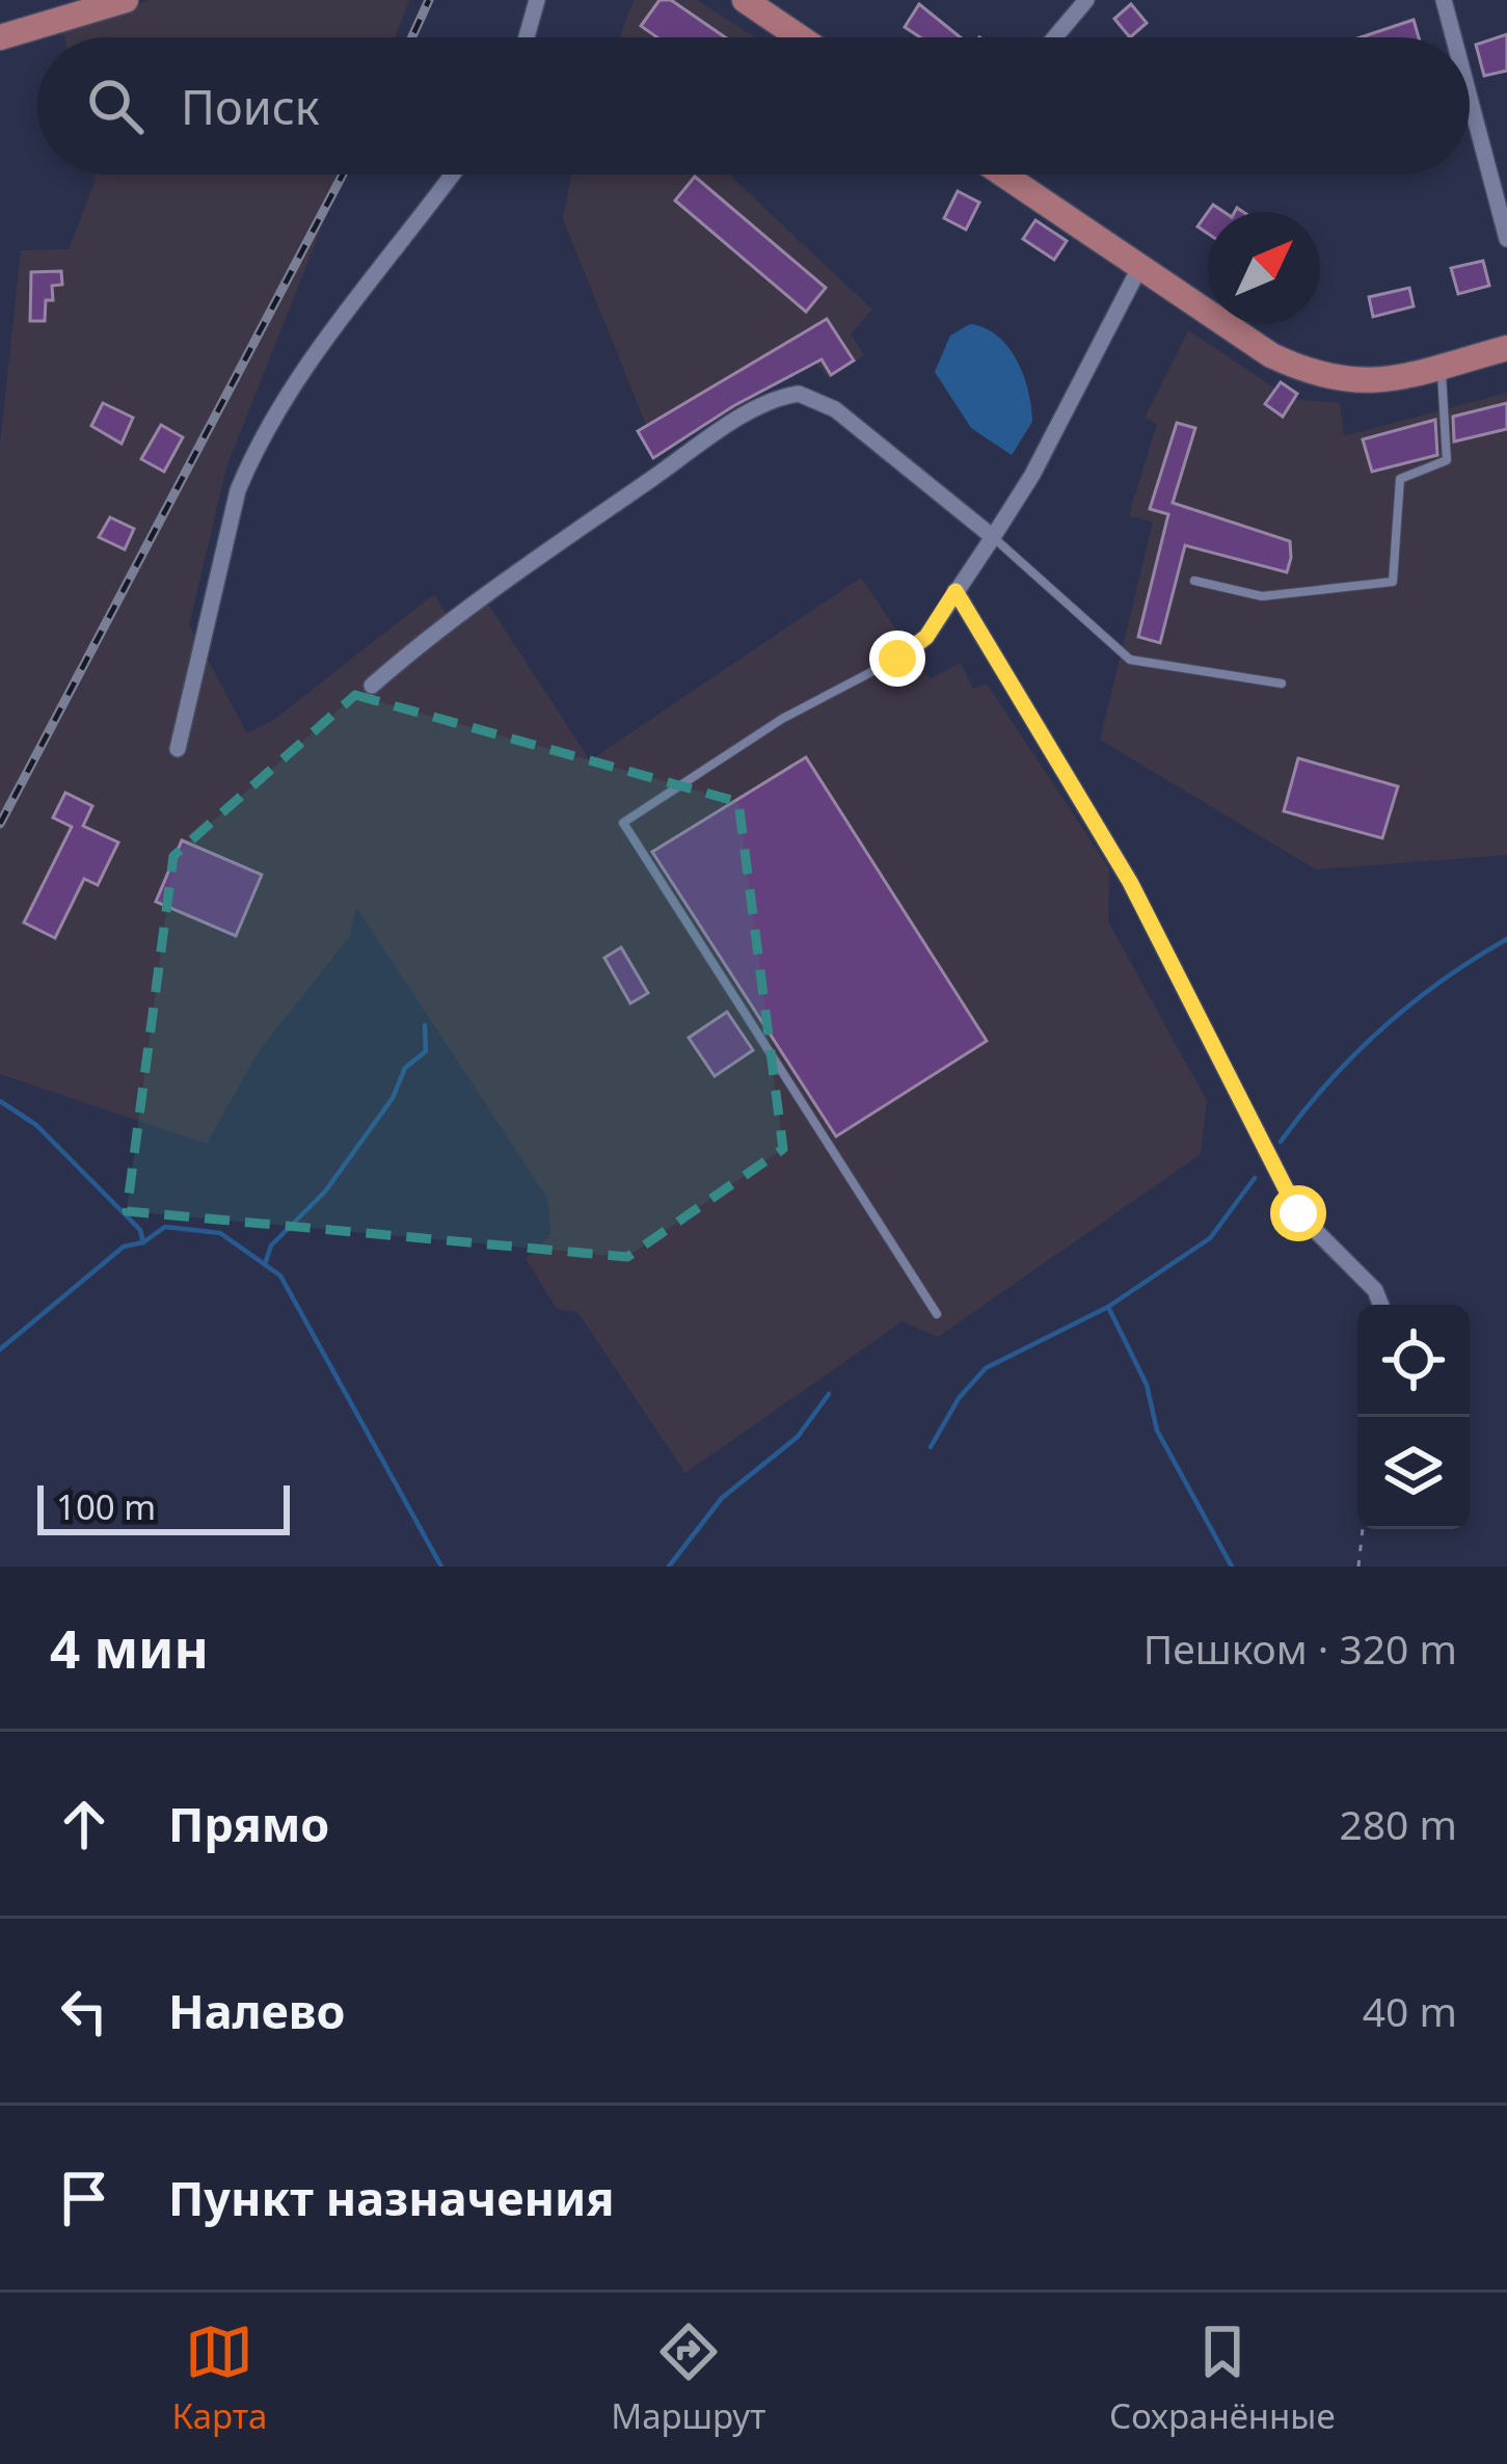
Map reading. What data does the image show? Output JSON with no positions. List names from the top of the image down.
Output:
{
  "scale_bar": "100 m",
  "north": "top right",
  "page": {
    "search": "Поиск",
    "scale": "100 m",
    "heading": ["4 мин", "Пешком · 320 m"],
    "list": [
      ["Прямо", "280 m"],
      ["Налево", "40 m"],
      "Пункт назначения"
    ],
    "nav": ["Карта", "Маршрут", "Сохранённые"]
  }
}
